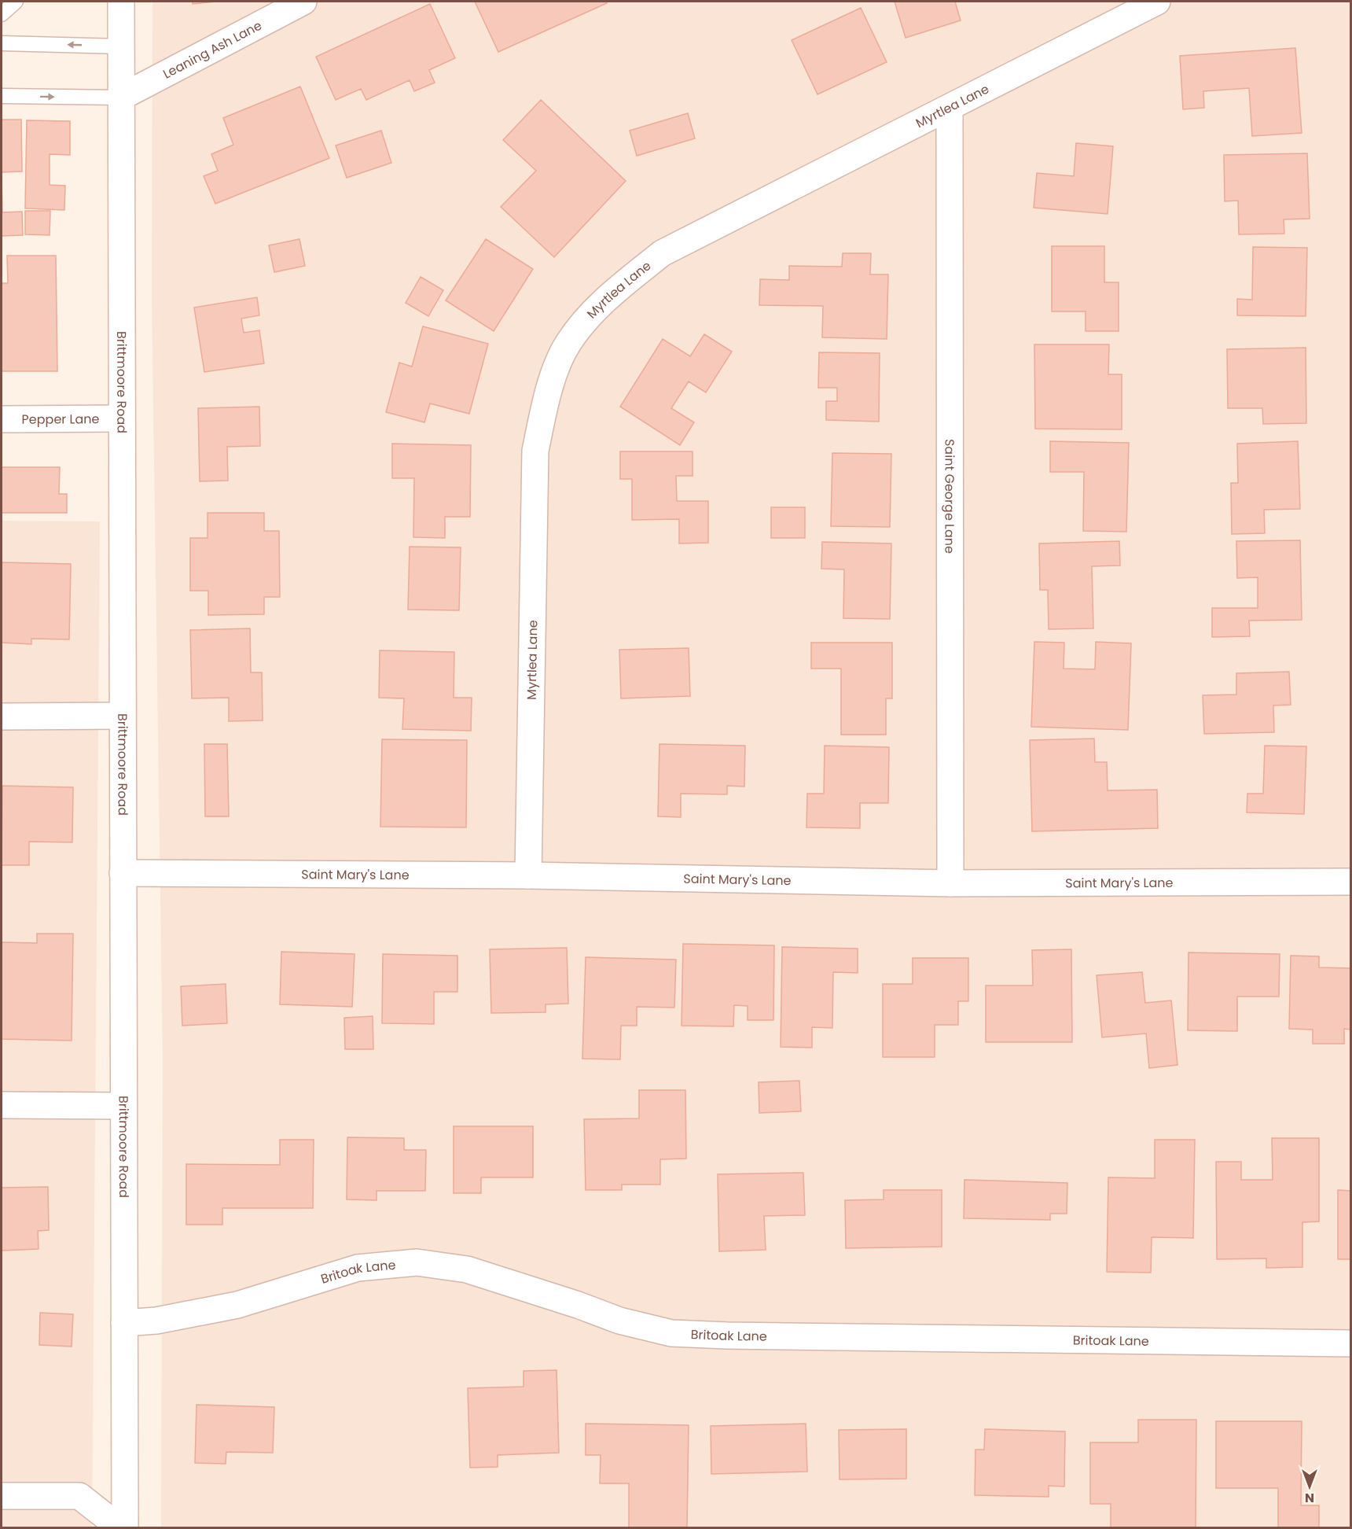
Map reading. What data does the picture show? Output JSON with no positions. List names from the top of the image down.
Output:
{
  "streets": {
    "street": [
      "Leaning Ash Lane",
      "Myrtlea Lane",
      "Brittmoore Road",
      "Pepper Lane",
      "Saint George Lane",
      "Saint Mary's Lane",
      "Britoak Lane"
    ]
  },
  "crossings": [
    ["Leaning Ash Lane", "Brittmoore Road"],
    ["Myrtlea Lane", "Saint George Lane"],
    ["Myrtlea Lane", "Saint Mary's Lane"],
    ["Brittmoore Road", "Pepper Lane"],
    ["Brittmoore Road", "Saint Mary's Lane"],
    ["Brittmoore Road", "Britoak Lane"],
    ["Saint George Lane", "Saint Mary's Lane"]
  ],
  "north": "bottom"
}
